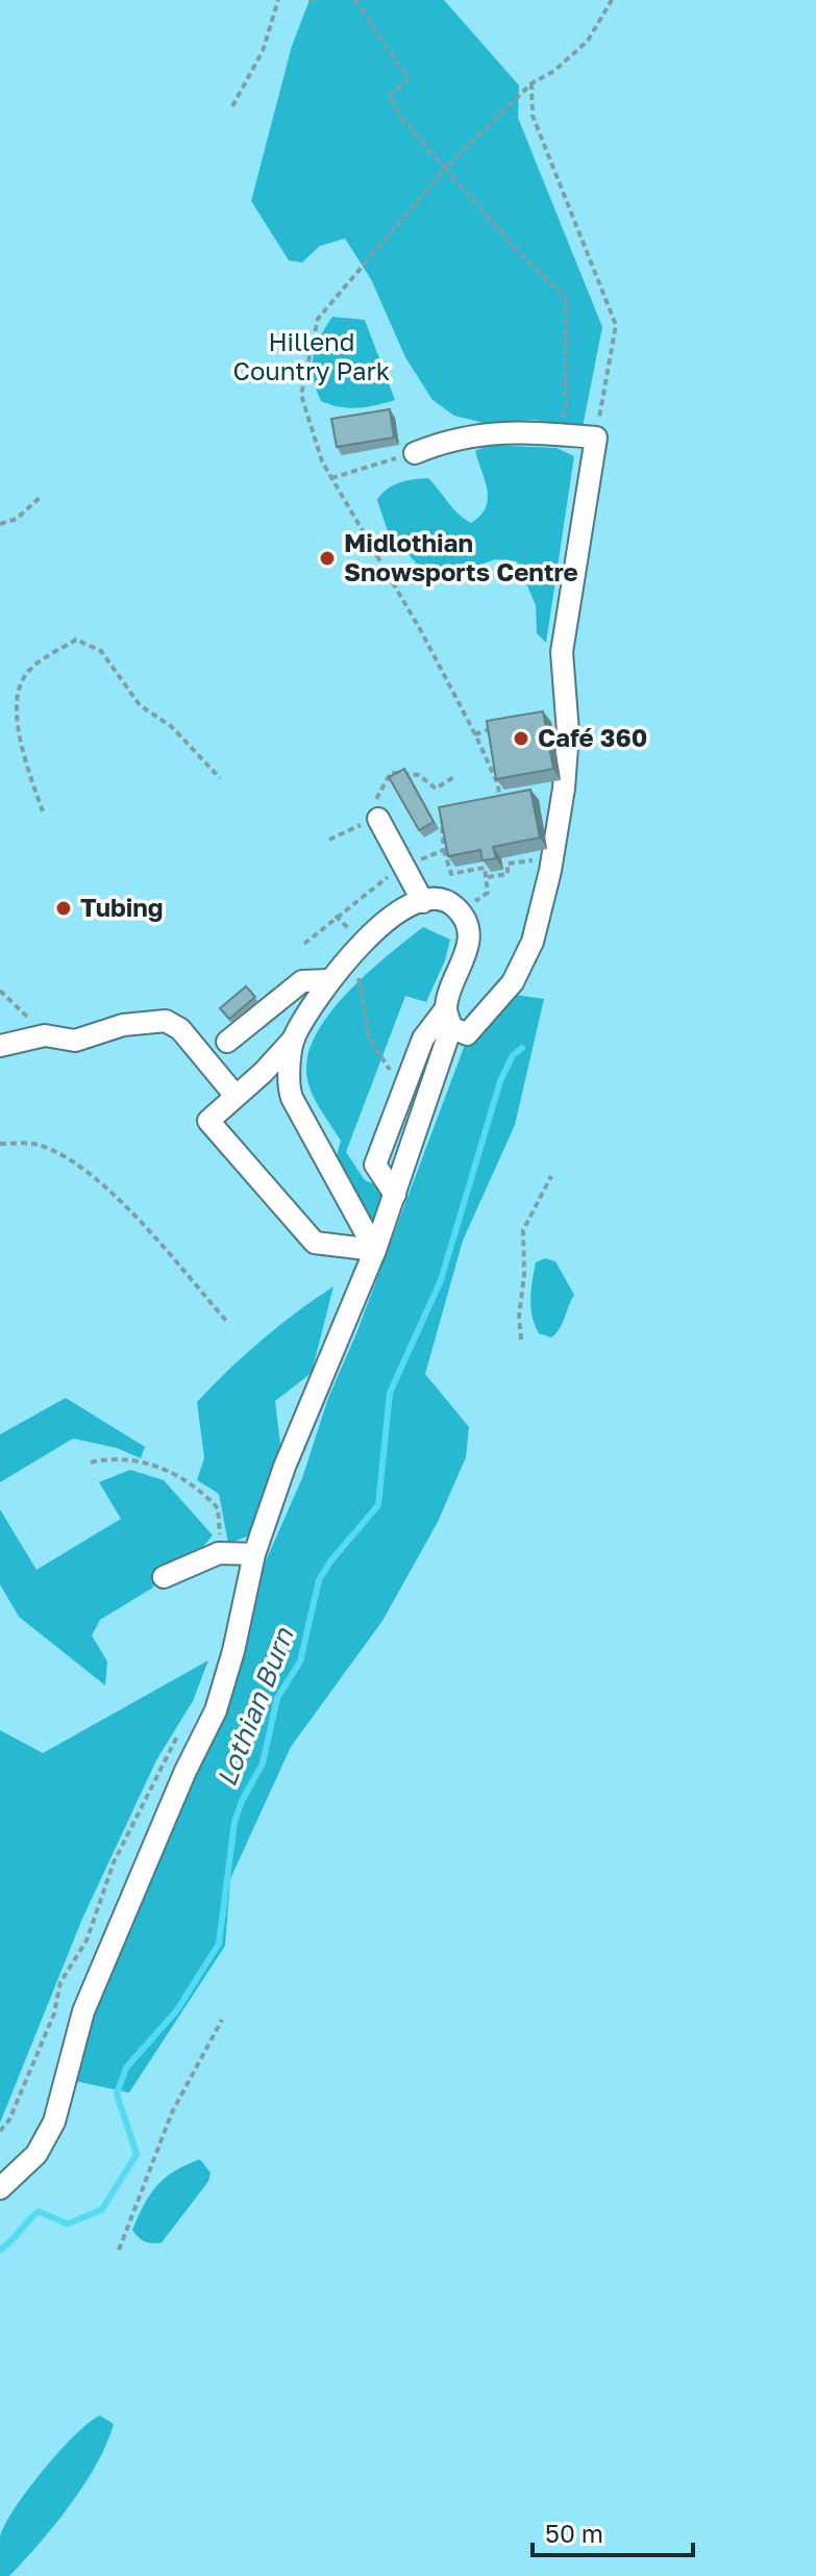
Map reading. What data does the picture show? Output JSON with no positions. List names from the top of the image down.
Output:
{
  "water": ["Lothian Burn"],
  "parks": ["Hillend Country Park"],
  "places": ["Midlothian Snowsports Centre", "Café 360", "Tubing"],
  "scale_bar": "50 m"
}
